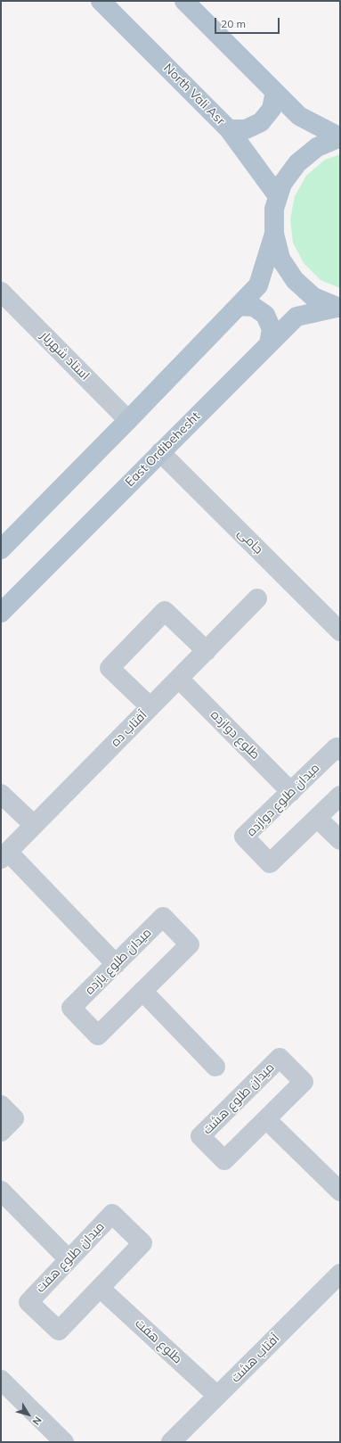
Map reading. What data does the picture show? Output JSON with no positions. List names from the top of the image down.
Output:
{
  "streets": {
    "main road": ["North Vali Asr", "East Ordibehesht"],
    "street": [
      "استاد شهریار",
      "جامی",
      "آفتاب ده",
      "طلوع دوازده",
      "میدان طلوع دوازده",
      "میدان طلوع یازده",
      "میدان طلوع هشت",
      "میدان طلوع هفت",
      "طلوع هفت",
      "آفتاب هشت"
    ]
  },
  "crossings": [
    ["East Ordibehesht", "جامی"],
    ["آفتاب ده", "طلوع دوازده"],
    ["طلوع دوازده", "میدان طلوع دوازده"],
    ["میدان طلوع هفت", "طلوع هفت"],
    ["طلوع هفت", "آفتاب هشت"]
  ],
  "scale_bar": "20 m",
  "north": "bottom right"
}
